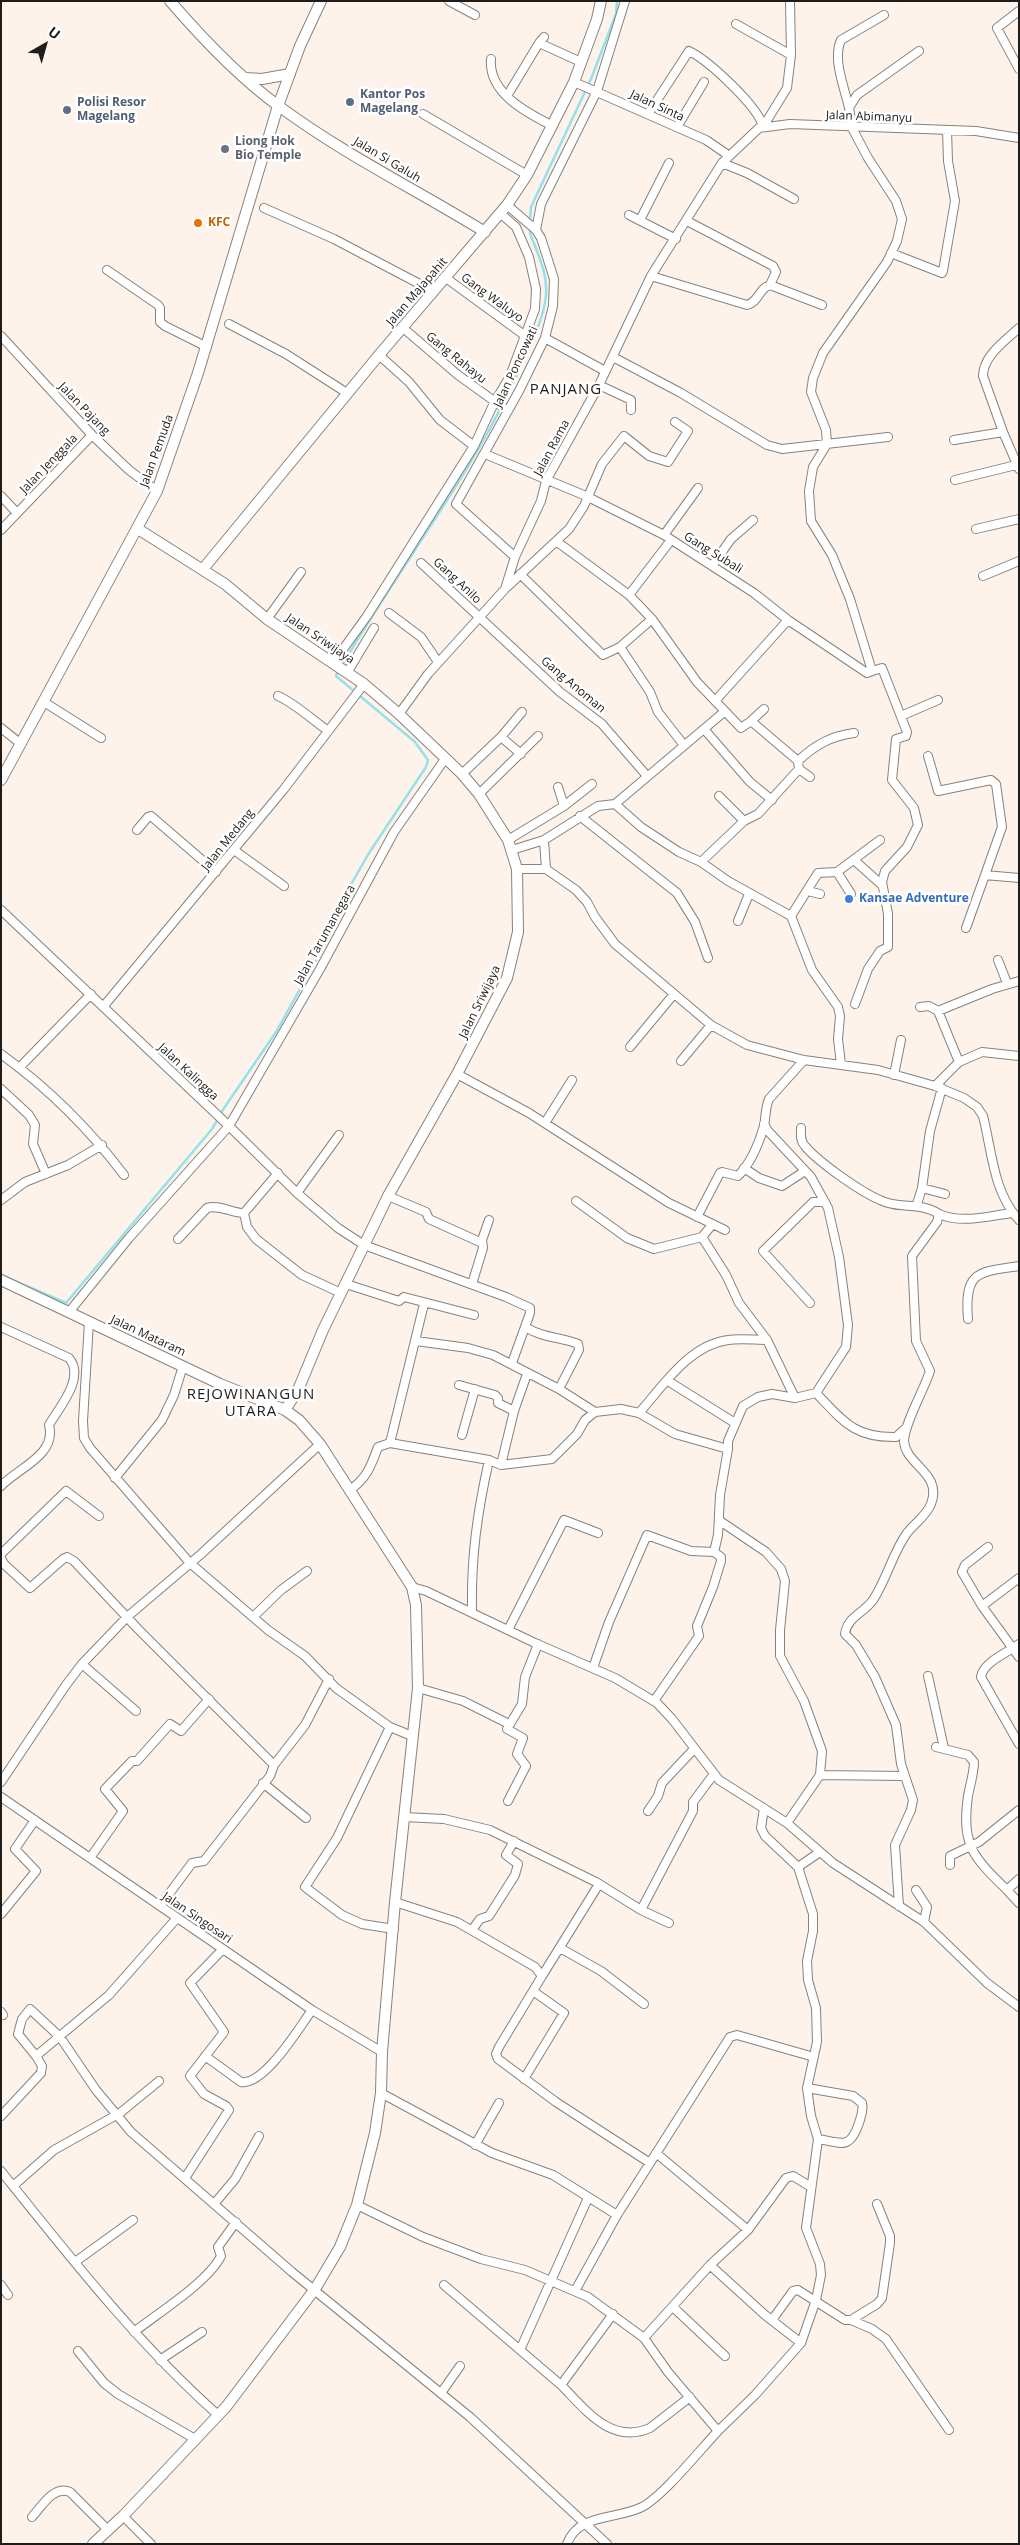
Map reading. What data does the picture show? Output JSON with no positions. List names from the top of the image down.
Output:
{
  "streets": {
    "street": [
      "Jalan Sinta",
      "Jalan Abimanyu",
      "Jalan Si Galuh",
      "Jalan Majapahit",
      "Gang Waluyo",
      "Gang Rahayu",
      "Jalan Poncowati",
      "Jalan Pajang",
      "Jalan Rama",
      "Jalan Pemuda",
      "Jalan Jenggala",
      "Gang Subali",
      "Gang Anilo",
      "Jalan Sriwijaya",
      "Gang Anoman",
      "Jalan Medang",
      "Jalan Tarumanegara",
      "Jalan Kalingga",
      "Jalan Mataram",
      "Jalan Singosari"
    ]
  },
  "crossings": [
    ["Jalan Sinta", "Jalan Abimanyu"],
    ["Jalan Sinta", "Jalan Majapahit"],
    ["Jalan Sinta", "Jalan Rama"],
    ["Jalan Abimanyu", "Jalan Rama"],
    ["Jalan Si Galuh", "Jalan Majapahit"],
    ["Jalan Si Galuh", "Jalan Pemuda"],
    ["Jalan Majapahit", "Gang Waluyo"],
    ["Jalan Majapahit", "Gang Rahayu"],
    ["Jalan Majapahit", "Jalan Sriwijaya"],
    ["Gang Rahayu", "Jalan Poncowati"],
    ["Jalan Poncowati", "Jalan Rama"],
    ["Jalan Poncowati", "Gang Subali"],
    ["Jalan Pajang", "Jalan Pemuda"],
    ["Jalan Pajang", "Jalan Jenggala"],
    ["Jalan Rama", "Gang Subali"],
    ["Jalan Rama", "Gang Anilo"],
    ["Jalan Rama", "Jalan Sriwijaya"],
    ["Jalan Rama", "Gang Anoman"],
    ["Jalan Pemuda", "Jalan Sriwijaya"],
    ["Gang Anilo", "Gang Anoman"],
    ["Jalan Sriwijaya", "Jalan Medang"],
    ["Jalan Sriwijaya", "Jalan Tarumanegara"],
    ["Jalan Sriwijaya", "Jalan Kalingga"],
    ["Jalan Sriwijaya", "Jalan Mataram"],
    ["Jalan Medang", "Jalan Kalingga"],
    ["Jalan Tarumanegara", "Jalan Kalingga"],
    ["Jalan Tarumanegara", "Jalan Mataram"]
  ],
  "districts": ["PANJANG", "REJOWINANGUN UTARA"],
  "places": [
    "Kantor Pos Magelang",
    "Polisi Resor Magelang",
    "Liong Hok Bio Temple",
    "KFC",
    "Kansae Adventure"
  ],
  "north": "top right"
}
